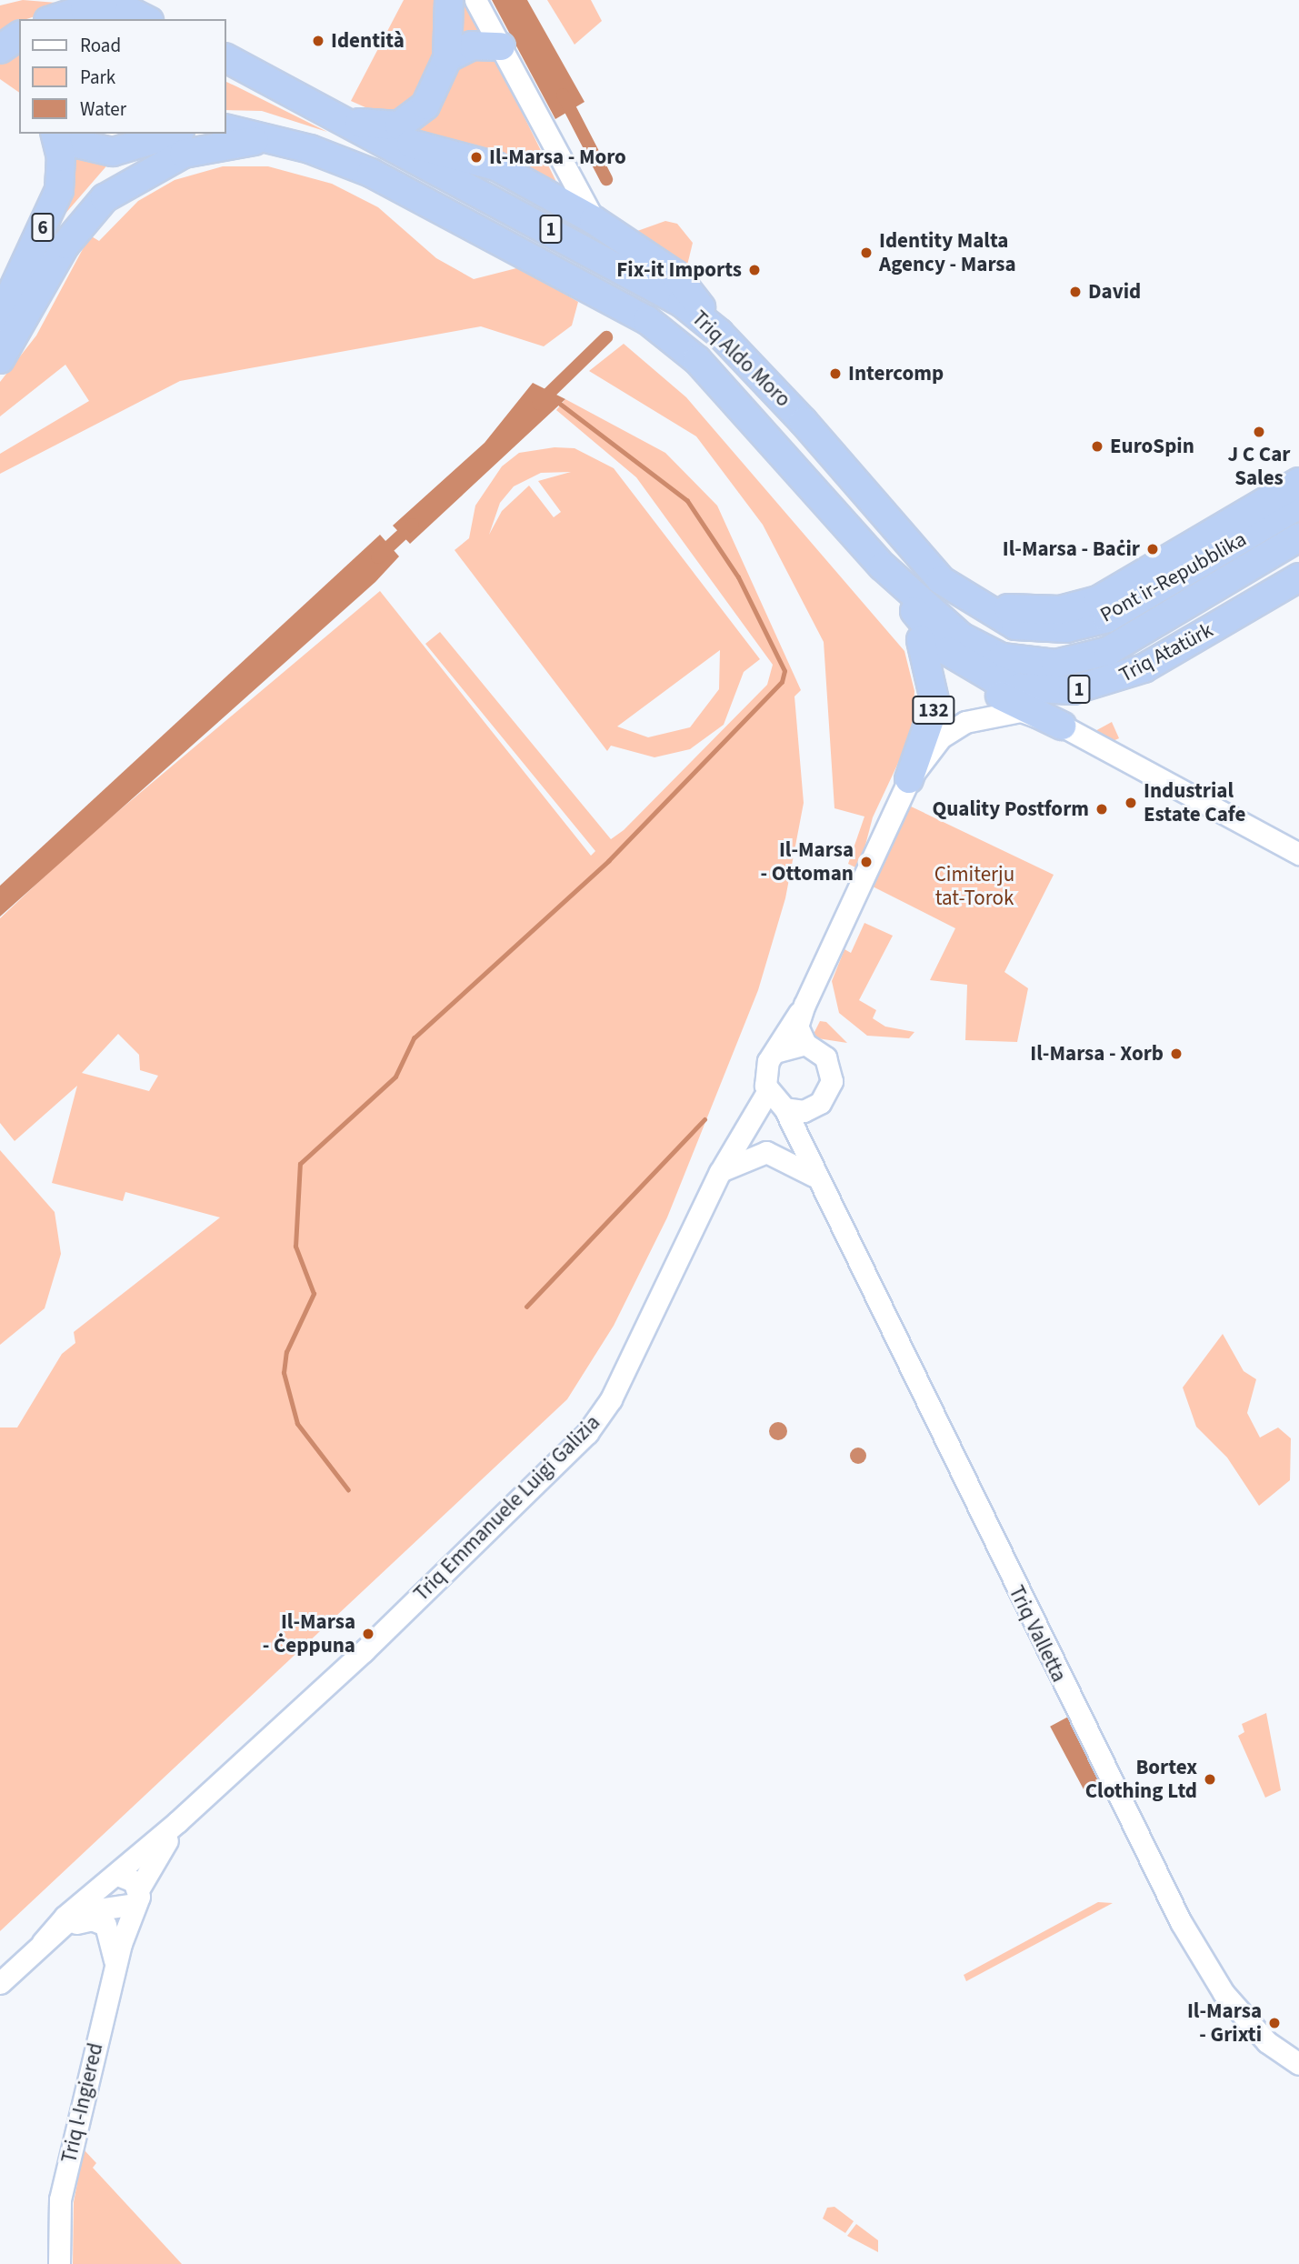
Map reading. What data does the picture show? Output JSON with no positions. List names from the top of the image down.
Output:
{
  "streets": {
    "highway": [
      "6",
      "1",
      "Triq Aldo Moro",
      "Pont ir-Repubblika",
      "Triq Atatürk",
      "132"
    ],
    "main road": ["Triq Emmanuele Luigi Galizia", "Triq Valletta", "Triq l-Ingiered"]
  },
  "crossings": [
    ["1", "Triq Aldo Moro"],
    ["1", "Pont ir-Repubblika"],
    ["1", "Triq Atatürk"],
    ["1", "132"],
    ["Triq Aldo Moro", "Pont ir-Repubblika"],
    ["132", "Triq Emmanuele Luigi Galizia"],
    ["132", "Triq Valletta"],
    ["Triq Emmanuele Luigi Galizia", "Triq Valletta"],
    ["Triq Emmanuele Luigi Galizia", "Triq l-Ingiered"]
  ],
  "parks": ["Cimiterju tat-Torok"],
  "places": [
    "Identità",
    "Il-Marsa - Moro",
    "Identity Malta Agency - Marsa",
    "Fix-it Imports",
    "David",
    "Intercomp",
    "J C Car Sales",
    "EuroSpin",
    "Il-Marsa - Baċir",
    "Industrial Estate Cafe",
    "Quality Postform",
    "Il-Marsa - Ottoman",
    "Il-Marsa - Xorb",
    "Il-Marsa - Ċeppuna",
    "Bortex Clothing Ltd",
    "Il-Marsa - Grixti"
  ],
  "legend": ["Road", "Park", "Water"]
}
